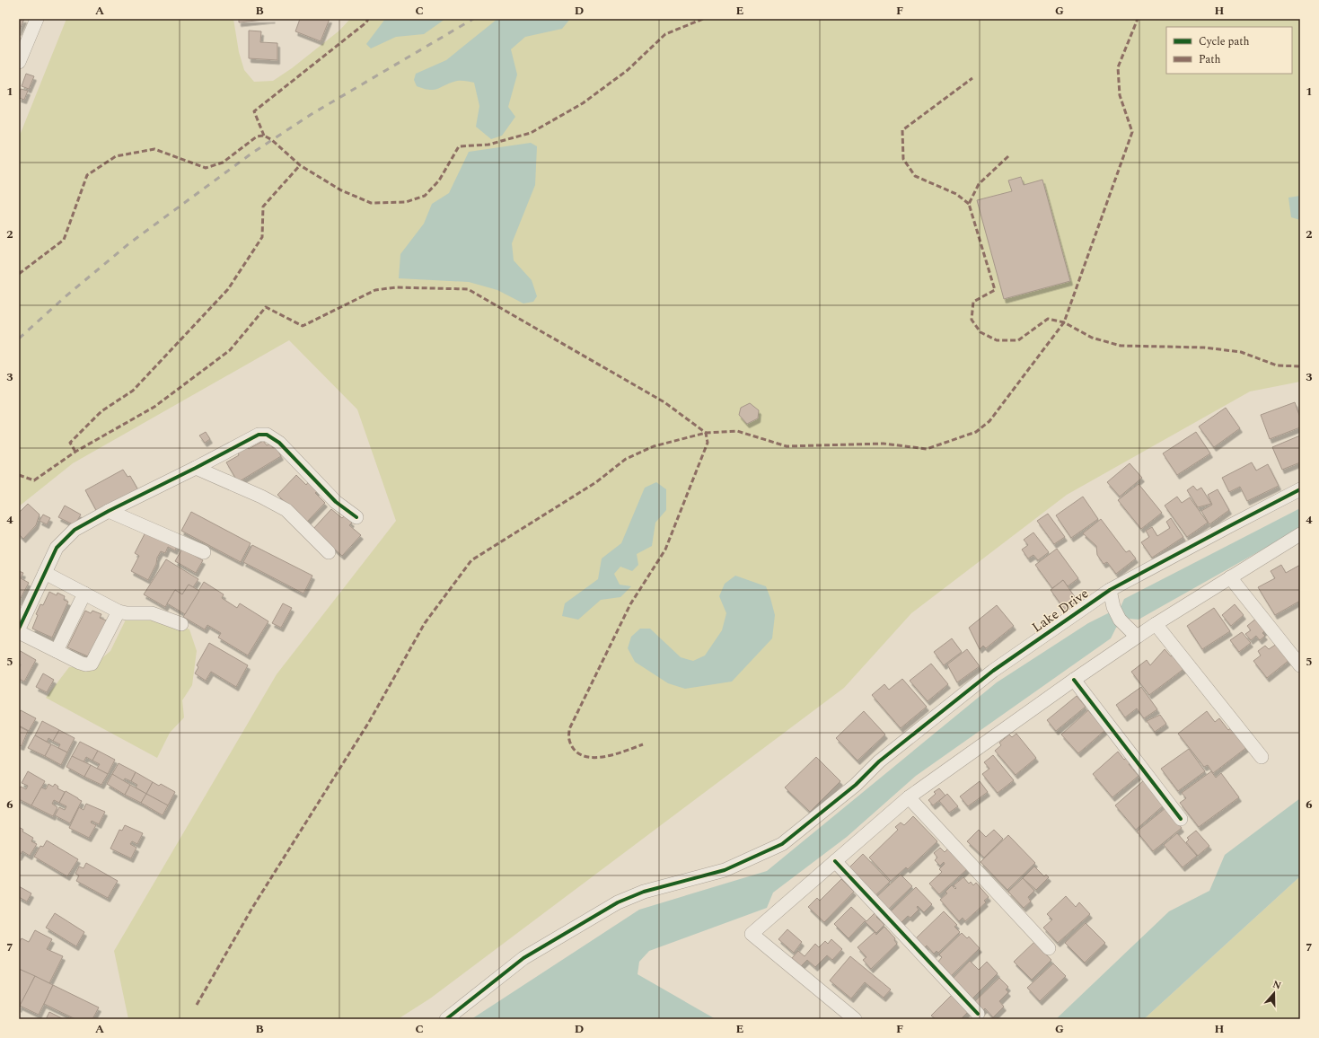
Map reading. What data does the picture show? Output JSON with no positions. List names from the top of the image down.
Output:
{
  "streets": {
    "street": ["Lake Drive"]
  },
  "legend": ["Cycle path", "Path"],
  "north": "top",
  "grid": {
    "columns": [
      "A",
      "B",
      "C",
      "D",
      "E",
      "F",
      "G",
      "H"
    ],
    "rows": [
      "1",
      "2",
      "3",
      "4",
      "5",
      "6",
      "7"
    ]
  }
}
